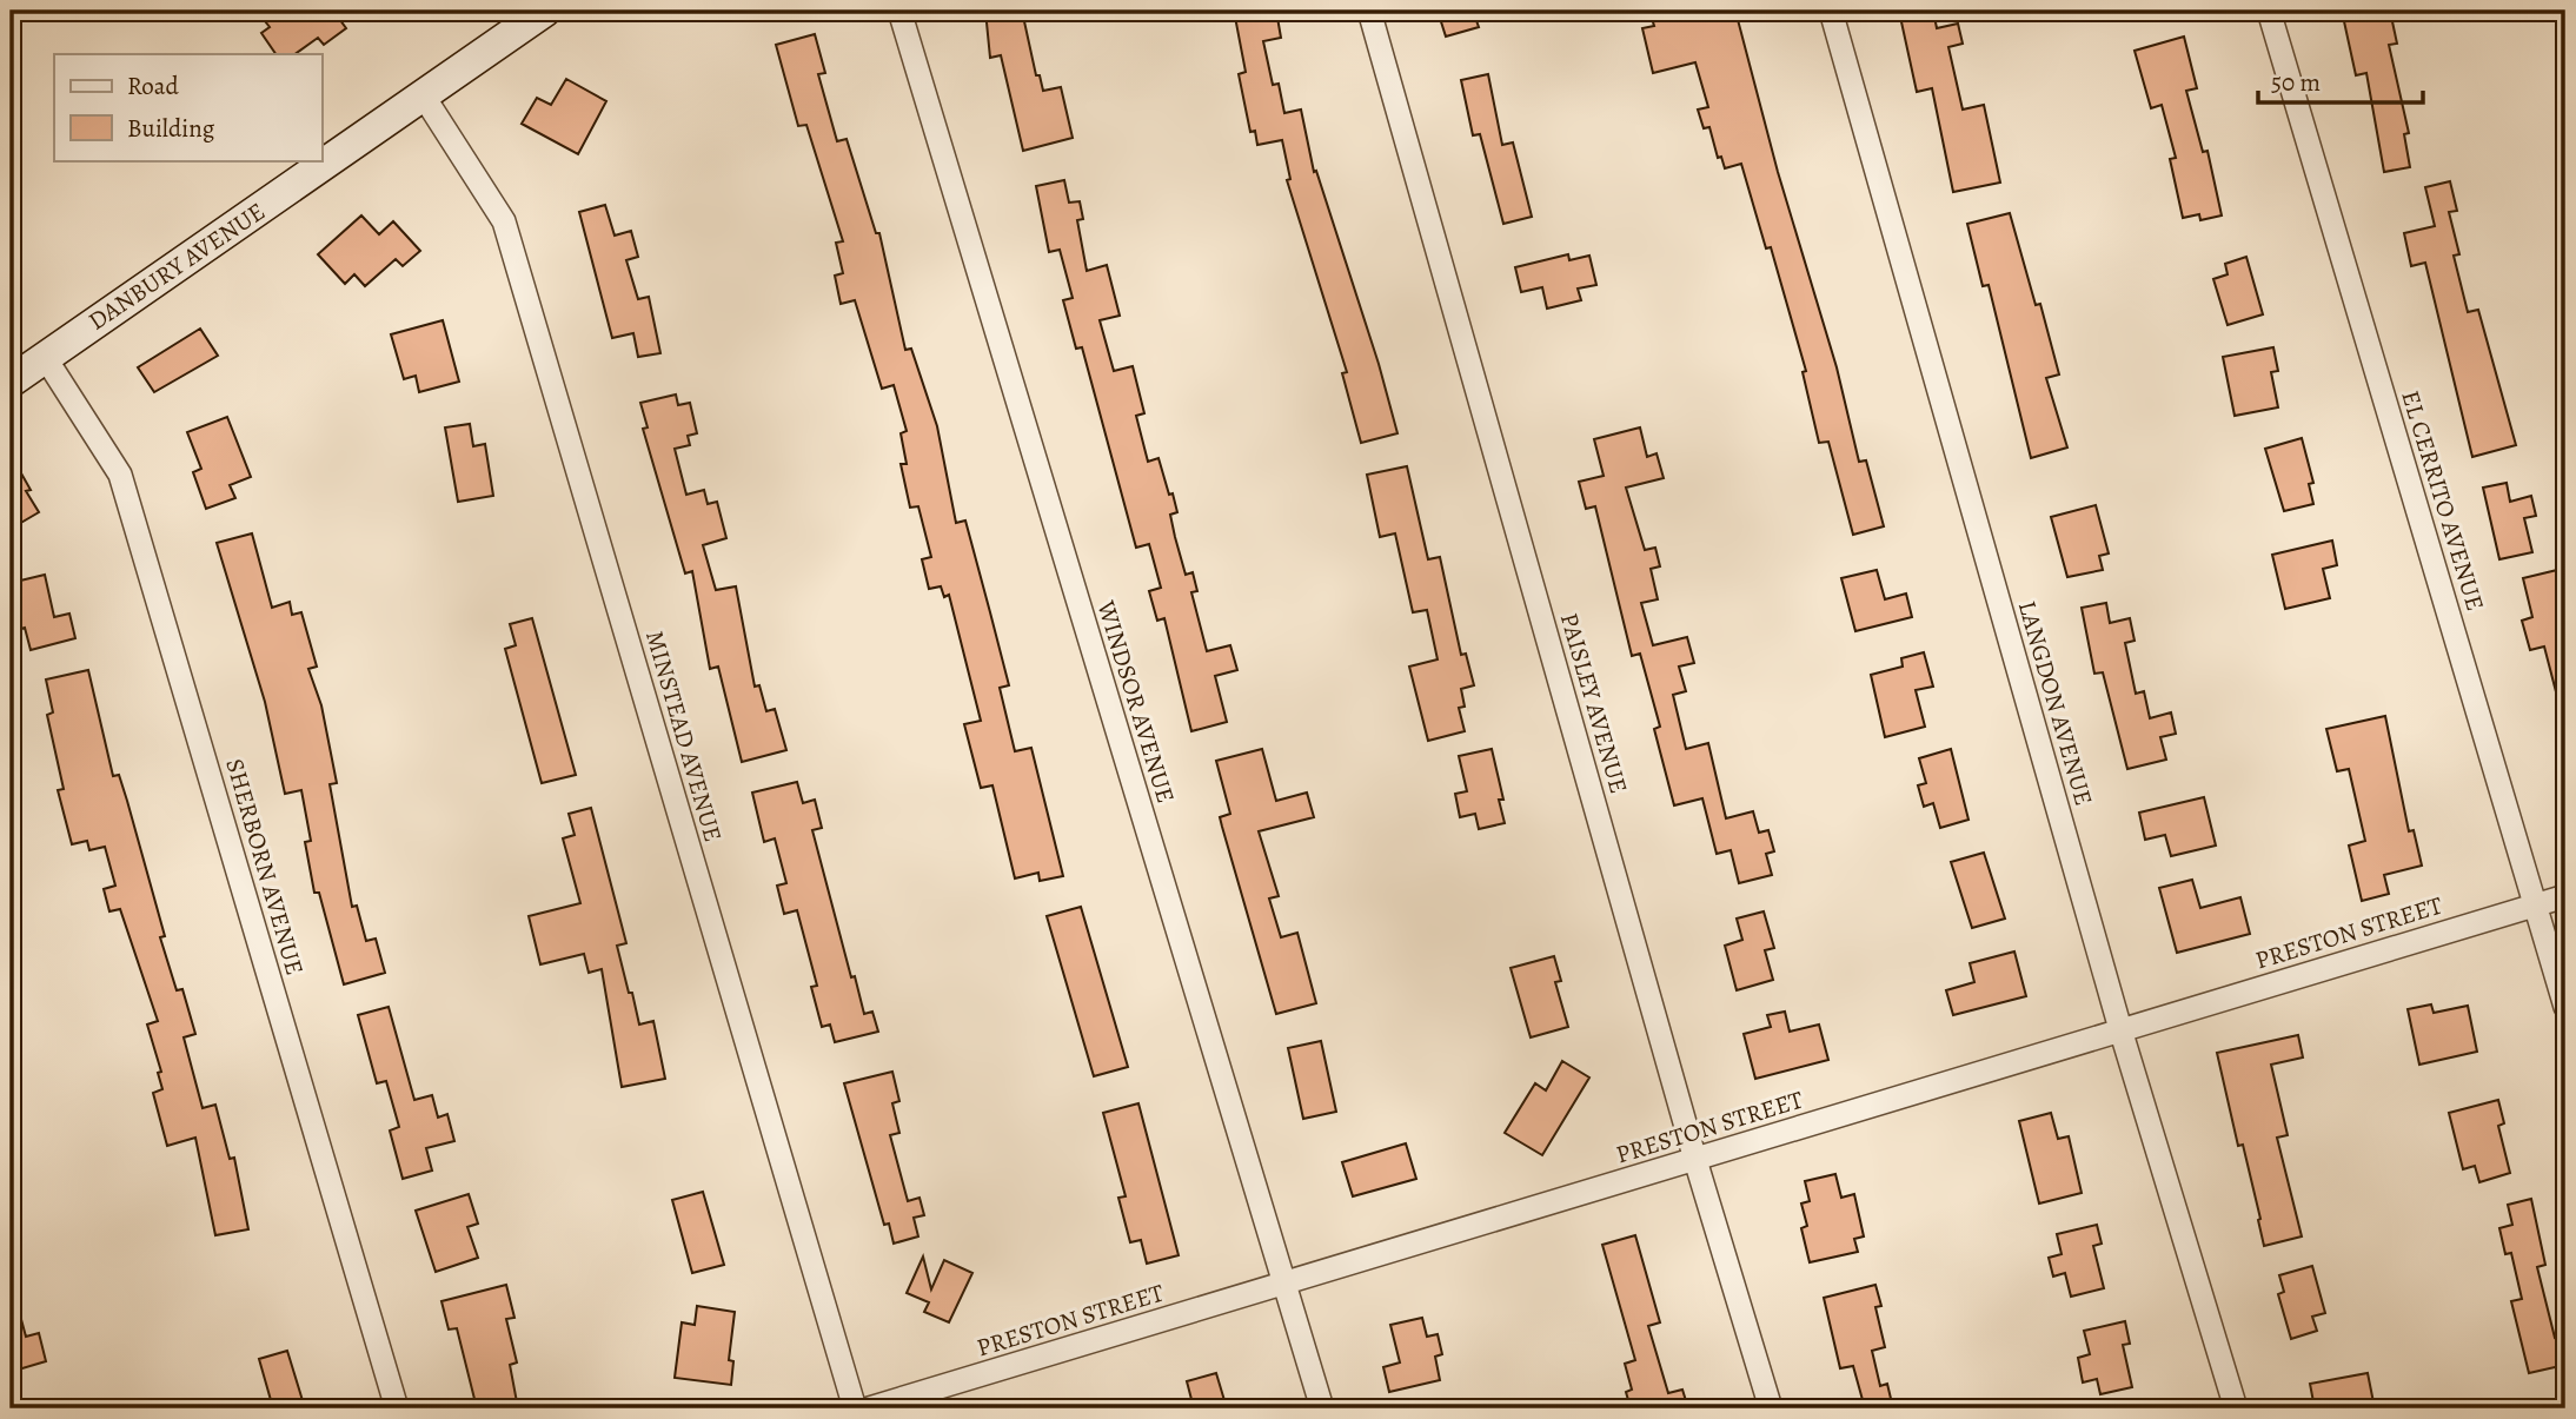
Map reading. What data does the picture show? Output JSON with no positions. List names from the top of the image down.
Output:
{
  "streets": {
    "street": [
      "DANBURY AVENUE",
      "EL CERRITO AVENUE",
      "WINDSOR AVENUE",
      "PAISLEY AVENUE",
      "LANGDON AVENUE",
      "MINSTEAD AVENUE",
      "SHERBORN AVENUE",
      "PRESTON STREET"
    ]
  },
  "crossings": [
    ["DANBURY AVENUE", "MINSTEAD AVENUE"],
    ["DANBURY AVENUE", "SHERBORN AVENUE"],
    ["EL CERRITO AVENUE", "PRESTON STREET"],
    ["WINDSOR AVENUE", "PRESTON STREET"],
    ["PAISLEY AVENUE", "PRESTON STREET"],
    ["LANGDON AVENUE", "PRESTON STREET"]
  ],
  "legend": ["Road", "Building"],
  "scale_bar": "50 m"
}
